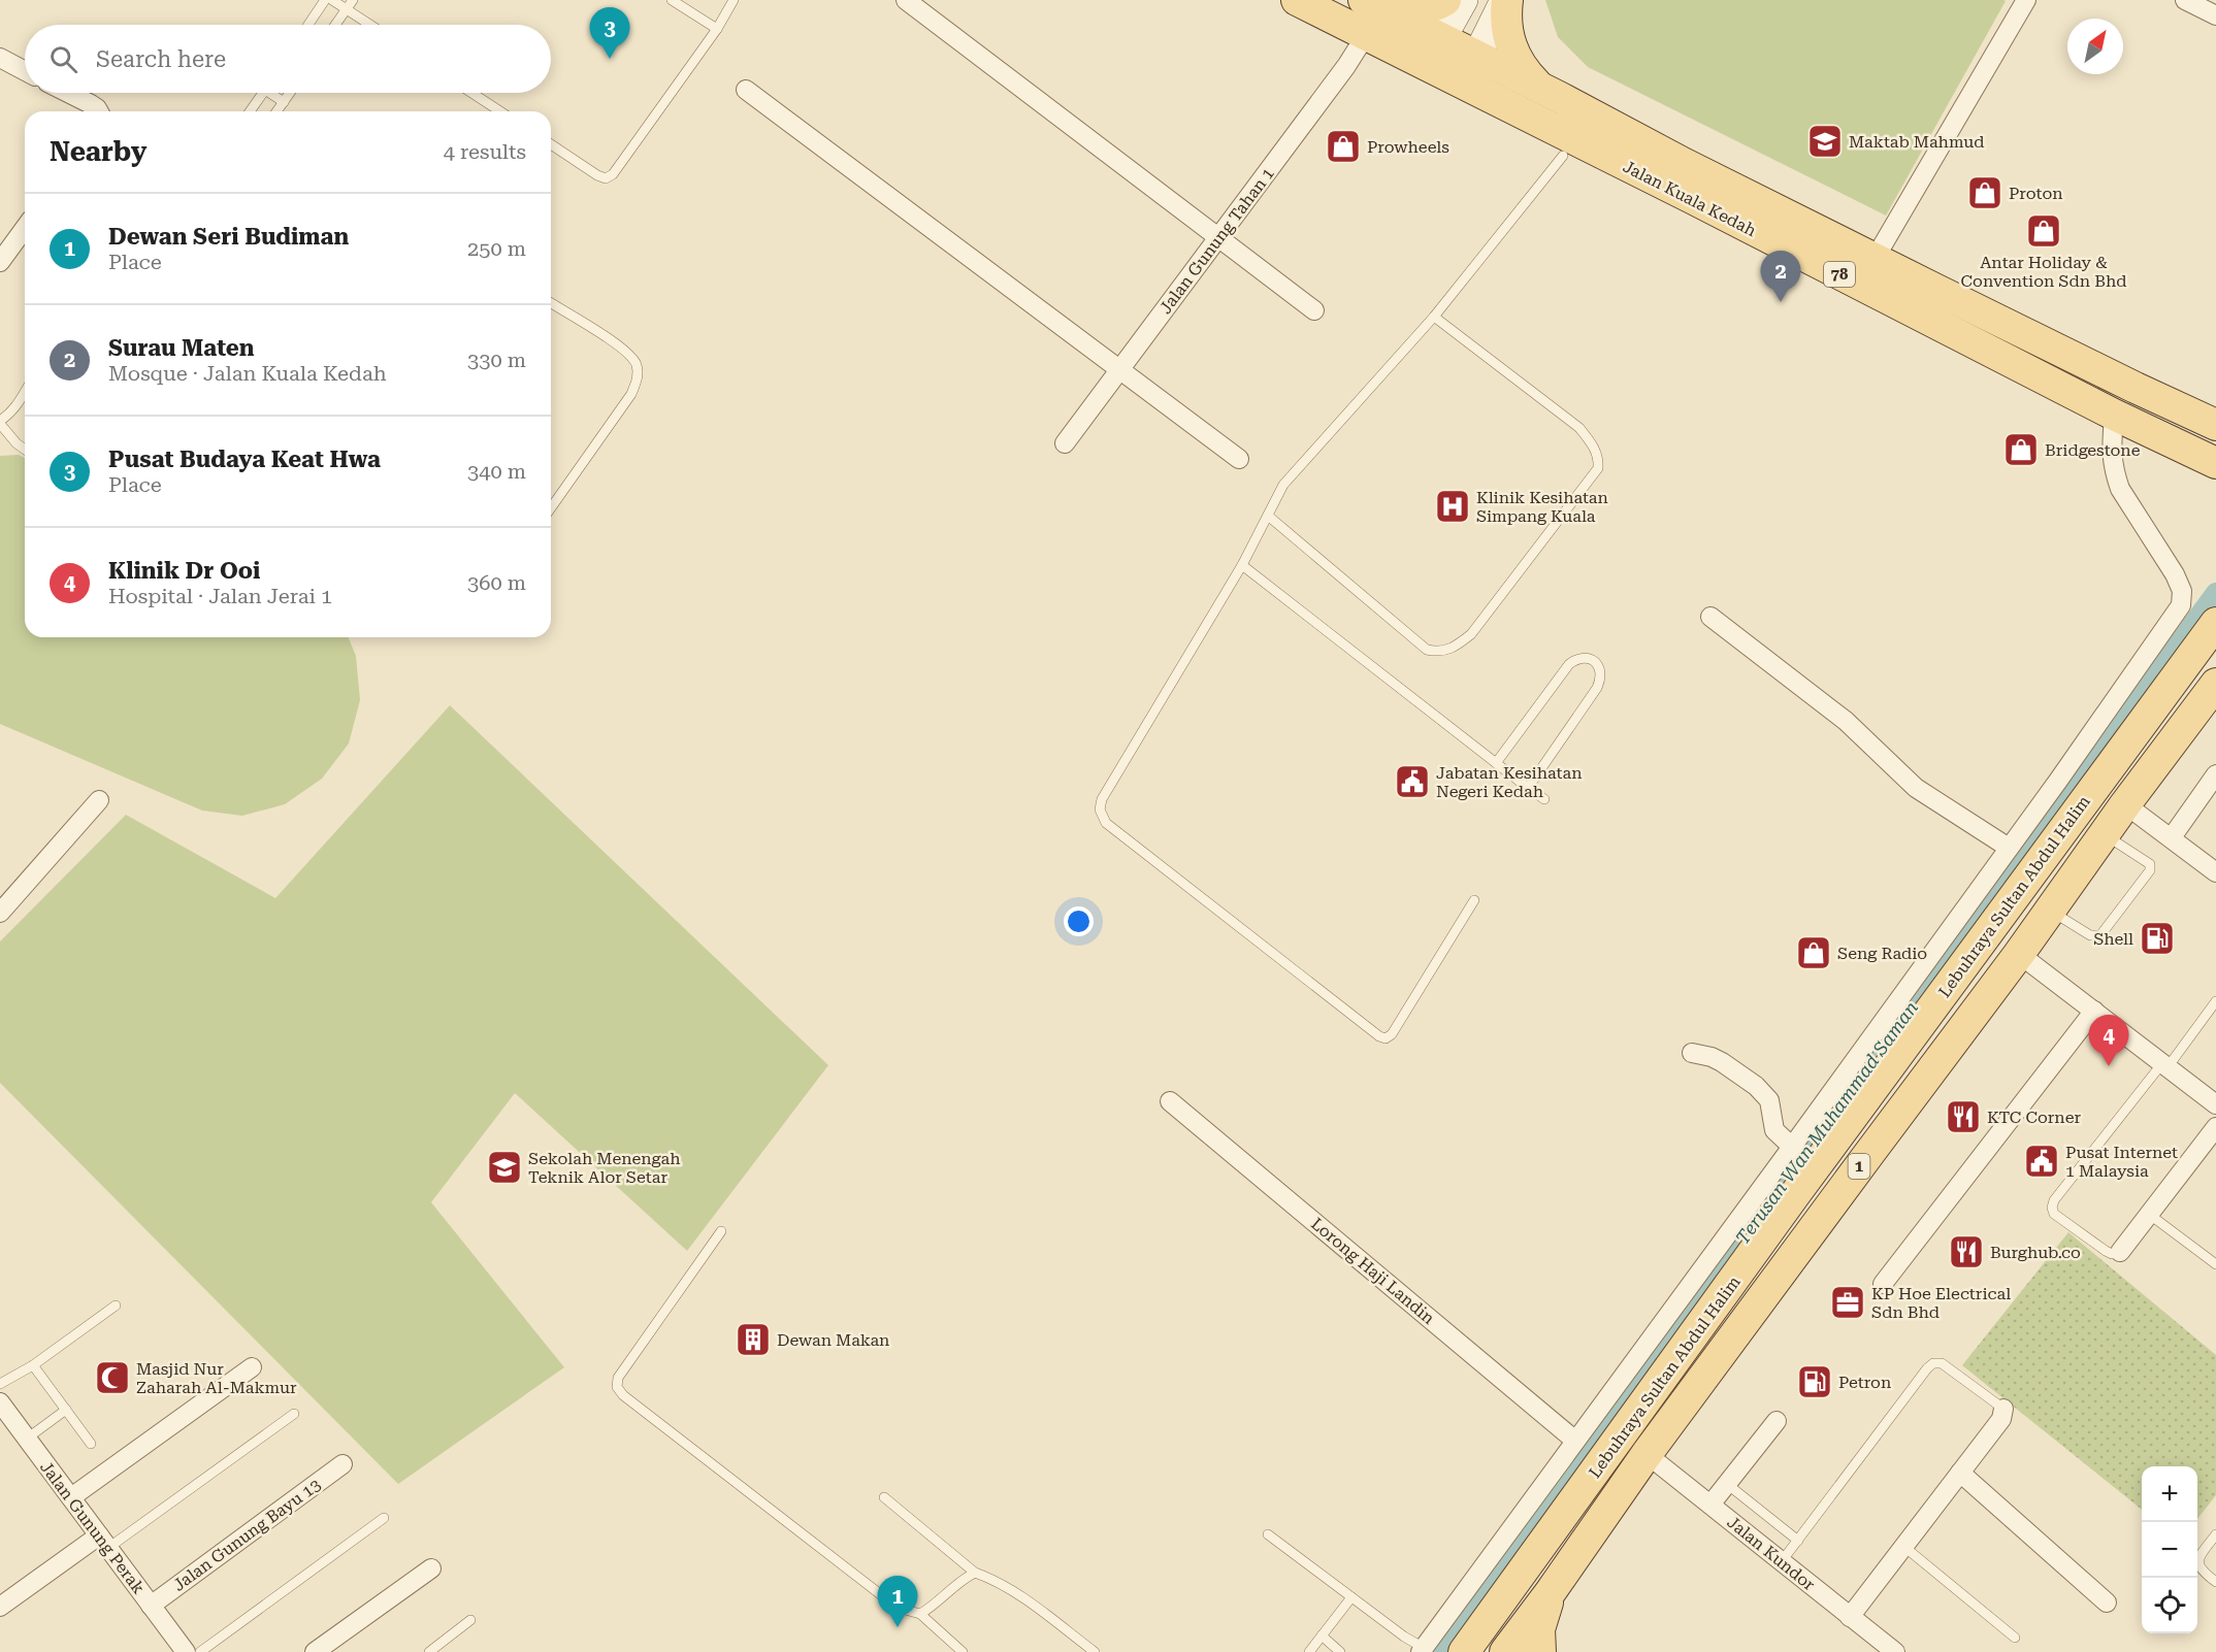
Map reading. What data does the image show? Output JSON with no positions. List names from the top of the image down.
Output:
{
  "streets": {
    "main road": [
      "Jalan Kuala Kedah",
      "78",
      "Lebuhraya Sultan Abdul Halim",
      "1"
    ],
    "street": [
      "Jalan Gunung Tahan 1",
      "Lorong Haji Landin",
      "Jalan Gunung Perak",
      "Jalan Gunung Bayu 13",
      "Jalan Kundor"
    ]
  },
  "crossings": [
    ["Jalan Kuala Kedah", "Jalan Gunung Tahan 1"],
    ["Lebuhraya Sultan Abdul Halim", "Jalan Kundor"],
    ["Jalan Gunung Perak", "Jalan Gunung Bayu 13"]
  ],
  "water": ["Terusan Wan Muhammad Saman"],
  "places": {
    "school or university": ["Maktab Mahmud", "Sekolah Menengah Teknik Alor Setar"],
    "shop": [
      "Prowheels",
      "Proton",
      "Antar Holiday & Convention Sdn Bhd",
      "Bridgestone",
      "Seng Radio"
    ],
    "hospital": ["Klinik Kesihatan Simpang Kuala"],
    "public building": ["Jabatan Kesihatan Negeri Kedah", "Pusat Internet 1 Malaysia"],
    "fuel station": ["Shell", "Petron"],
    "restaurant": ["KTC Corner", "Burghub.co"],
    "office": ["KP Hoe Electrical Sdn Bhd"],
    "building": ["Dewan Makan"],
    "mosque": ["Masjid Nur Zaharah Al-Makmur"]
  },
  "north": "top right",
  "page": {
    "pins": [
      "3",
      "2",
      "4",
      "1"
    ],
    "search": "Search here",
    "heading": ["Nearby", "4 results"],
    "list": [
      {
        "mark": "1",
        "name": "Dewan Seri Budiman",
        "note": "Place",
        "value": "250 m"
      },
      {
        "mark": "2",
        "name": "Surau Maten",
        "note": "Mosque · Jalan Kuala Kedah",
        "value": "330 m"
      },
      {
        "mark": "3",
        "name": "Pusat Budaya Keat Hwa",
        "note": "Place",
        "value": "340 m"
      },
      {
        "mark": "4",
        "name": "Klinik Dr Ooi",
        "note": "Hospital · Jalan Jerai 1",
        "value": "360 m"
      }
    ],
    "map_buttons": ["+", "−"]
  }
}
